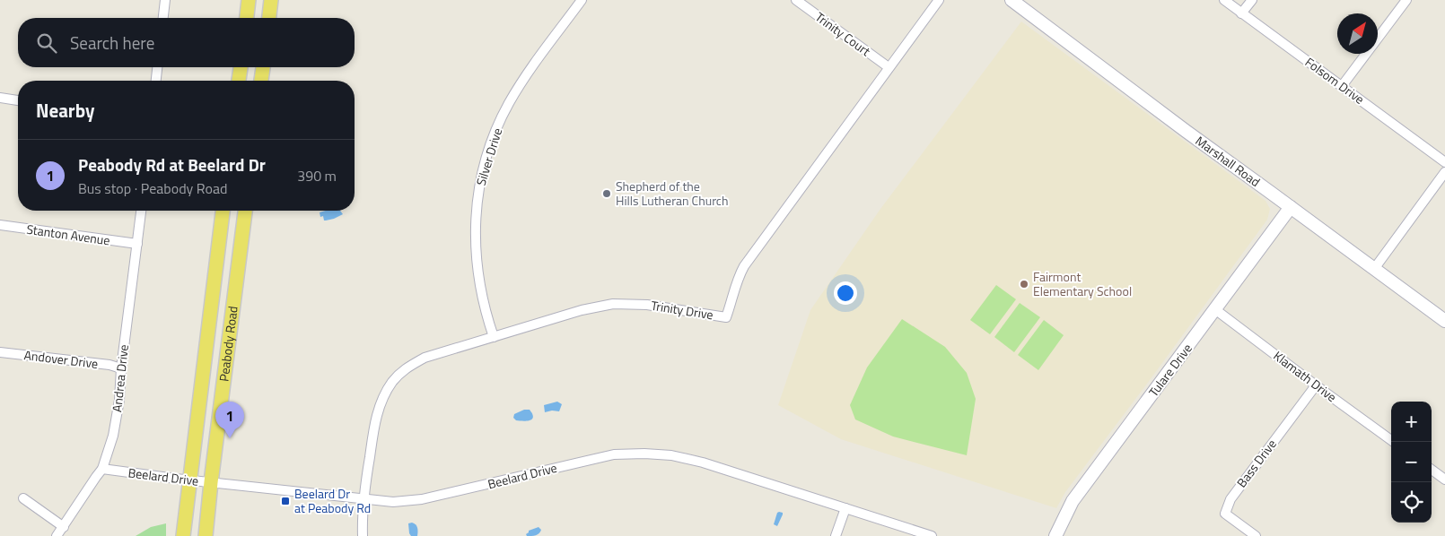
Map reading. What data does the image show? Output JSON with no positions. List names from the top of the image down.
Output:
{
  "streets": {
    "main road": ["Peabody Road"],
    "street": [
      "Trinity Court",
      "Folsom Drive",
      "Silver Drive",
      "Marshall Road",
      "Stanton Avenue",
      "Trinity Drive",
      "Andover Drive",
      "Tulare Drive",
      "Klamath Drive",
      "Andrea Drive",
      "Bass Drive",
      "Beelard Drive"
    ]
  },
  "crossings": [
    ["Trinity Court", "Trinity Drive"],
    ["Silver Drive", "Trinity Drive"],
    ["Marshall Road", "Tulare Drive"],
    ["Stanton Avenue", "Andrea Drive"],
    ["Trinity Drive", "Beelard Drive"],
    ["Peabody Road", "Beelard Drive"],
    ["Andover Drive", "Andrea Drive"],
    ["Tulare Drive", "Klamath Drive"],
    ["Klamath Drive", "Bass Drive"],
    ["Andrea Drive", "Beelard Drive"]
  ],
  "places": {
    "other": ["Shepherd of the Hills Lutheran Church", "Fairmont Elementary School"],
    "transit": ["Beelard Dr at Peabody Rd"]
  },
  "north": "top right",
  "page": {
    "search": "Search here",
    "heading": "Nearby",
    "list": [
      {
        "mark": "1",
        "name": "Peabody Rd at Beelard Dr",
        "note": "Bus stop · Peabody Road",
        "value": "390 m"
      }
    ],
    "map_buttons": ["+", "−"],
    "pins": "1"
  }
}
